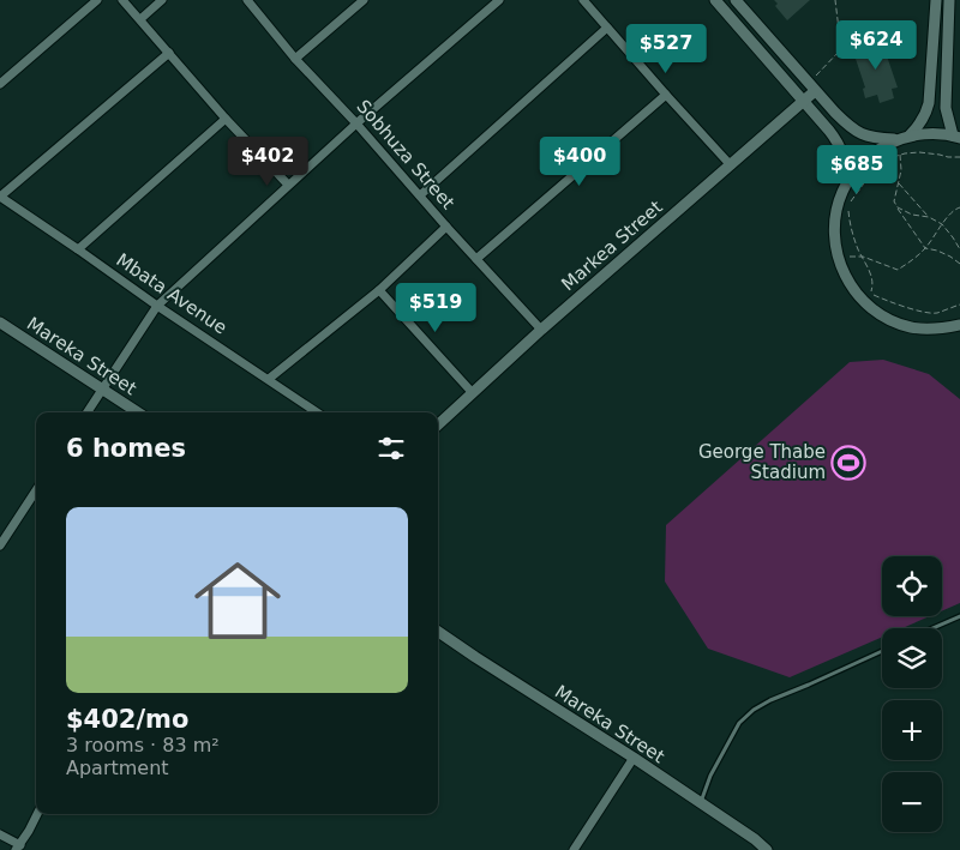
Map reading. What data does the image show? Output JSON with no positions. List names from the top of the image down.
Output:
{
  "streets": {
    "street": [
      "Sobhuza Street",
      "Markea Street",
      "Mbata Avenue",
      "Mareka Street"
    ]
  },
  "crossings": [
    ["Sobhuza Street", "Markea Street"]
  ],
  "places": {
    "sports": ["George Thabe Stadium"]
  },
  "page": {
    "price": [
      "$624",
      "$527",
      "$402",
      "$400",
      "$685",
      "$519"
    ],
    "heading": "6 homes",
    "list": [
      {
        "name": "$402/mo",
        "note": "3 rooms · 83 m² · Apartment"
      }
    ],
    "map_buttons": ["+", "−"]
  }
}
